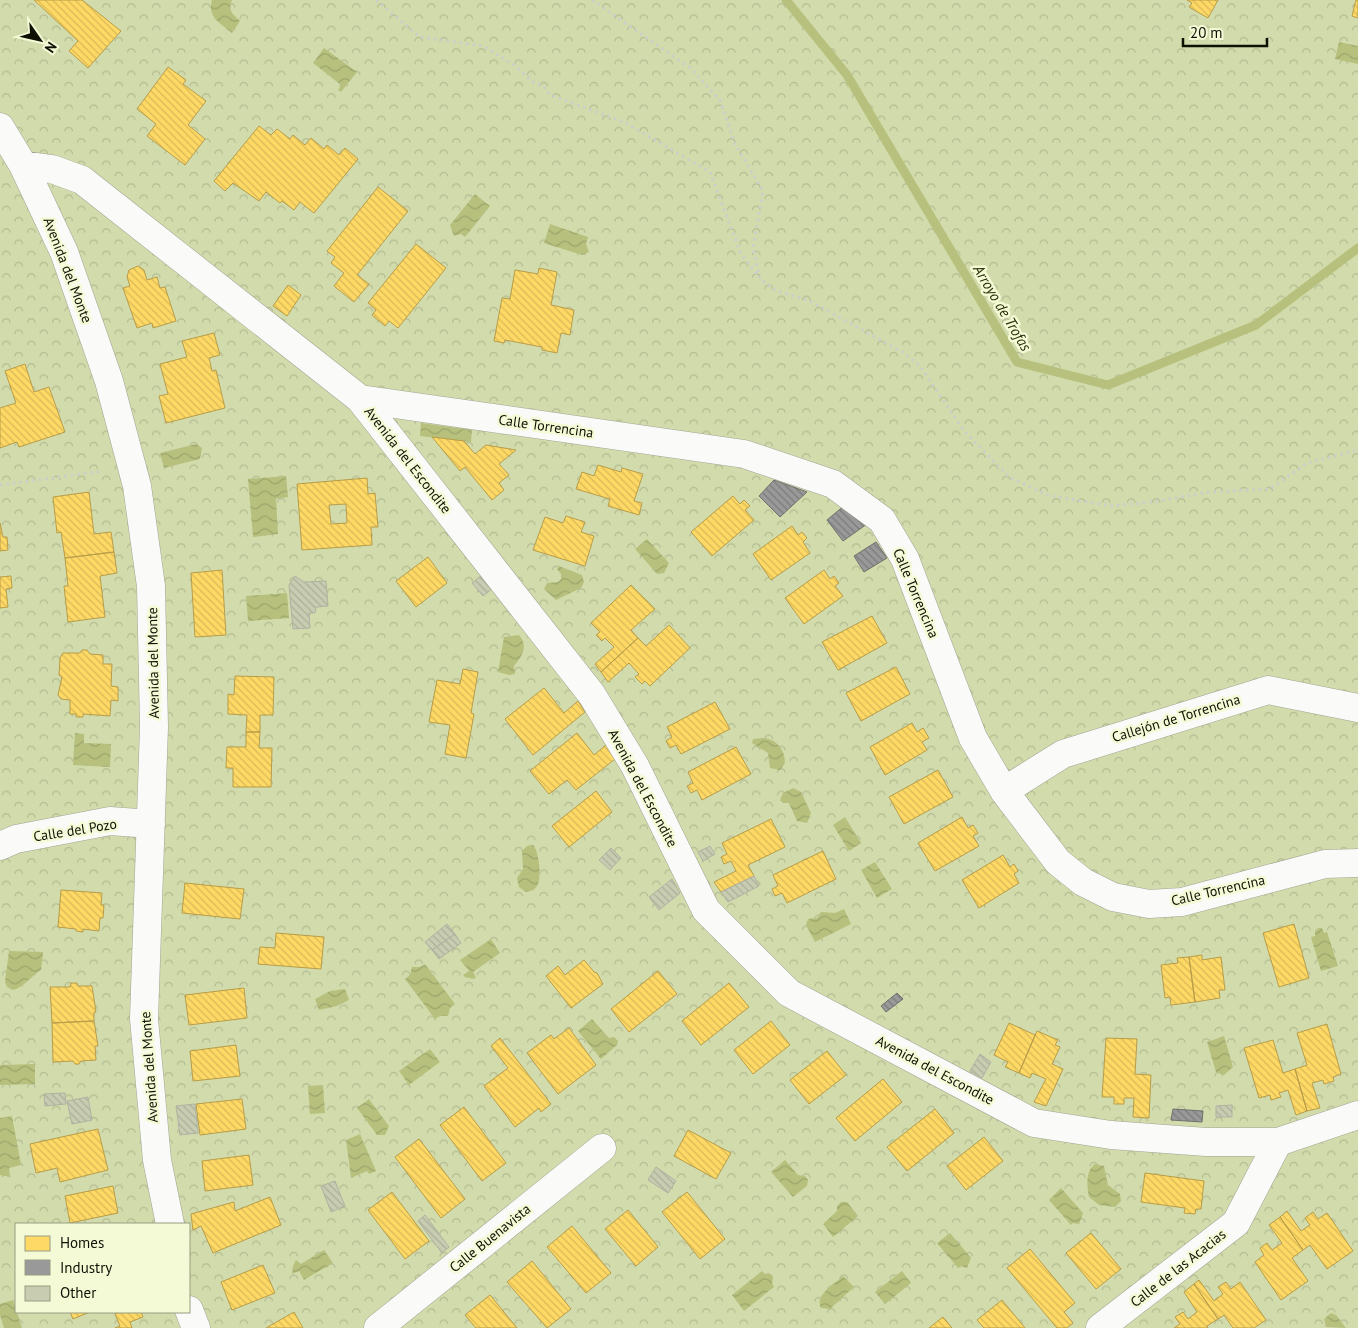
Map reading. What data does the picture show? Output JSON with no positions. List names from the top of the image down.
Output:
{
  "streets": {
    "street": [
      "Avenida del Monte",
      "Calle Torrencina",
      "Avenida del Escondite",
      "Callejón de Torrencina",
      "Calle del Pozo",
      "Calle Buenavista",
      "Calle de las Acacias"
    ]
  },
  "crossings": [
    ["Avenida del Monte", "Avenida del Escondite"],
    ["Avenida del Monte", "Calle del Pozo"],
    ["Calle Torrencina", "Avenida del Escondite"],
    ["Calle Torrencina", "Callejón de Torrencina"],
    ["Avenida del Escondite", "Calle de las Acacias"]
  ],
  "water": ["Arroyo de Trofas"],
  "legend": ["Homes", "Industry", "Other"],
  "scale_bar": "20 m",
  "north": "bottom right"
}
